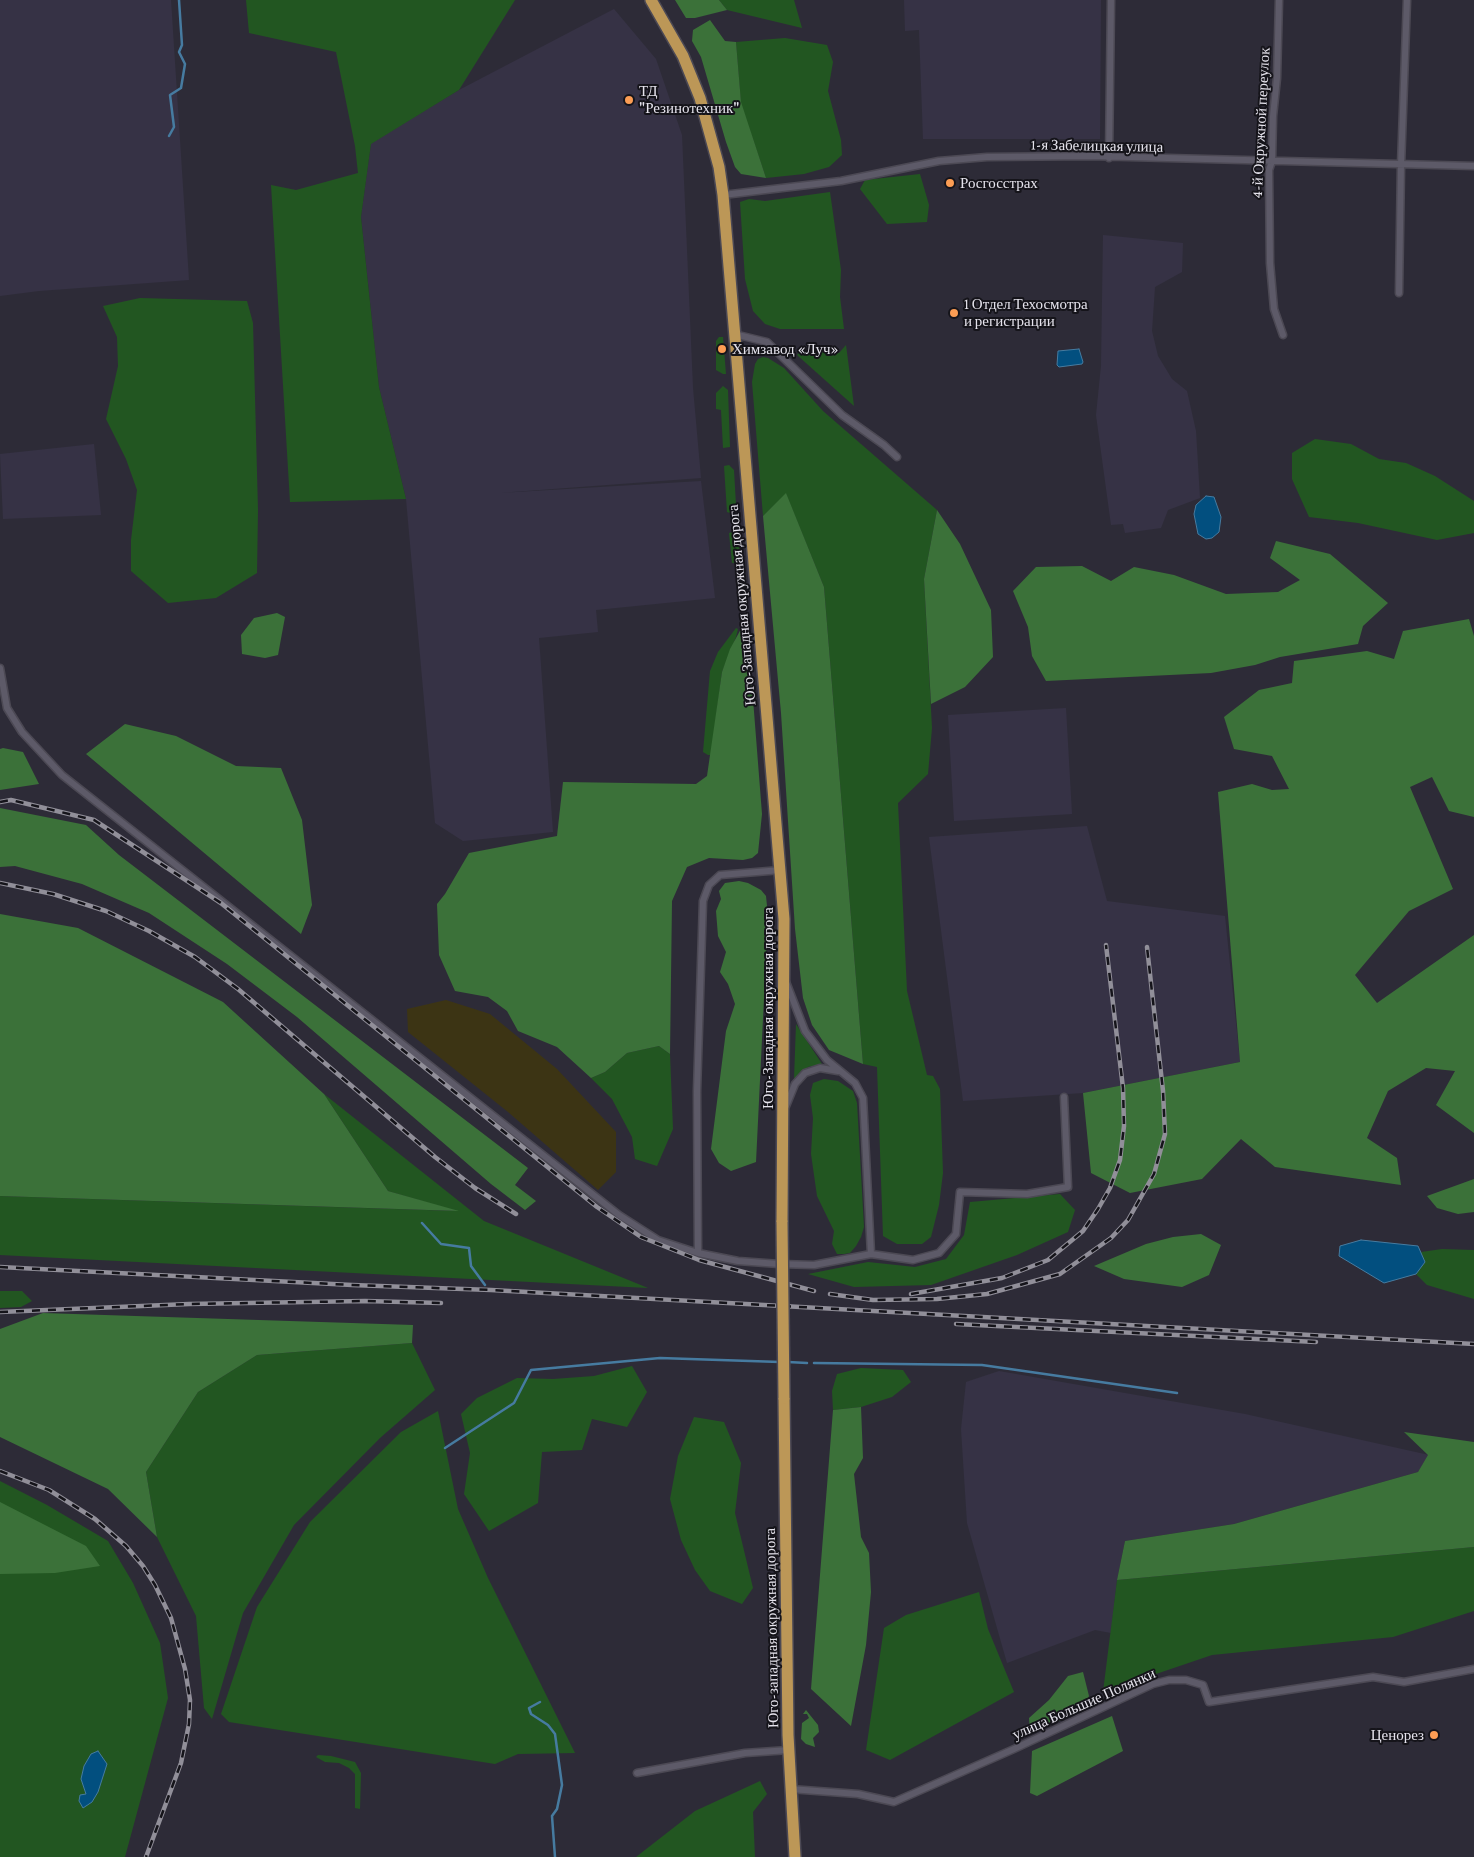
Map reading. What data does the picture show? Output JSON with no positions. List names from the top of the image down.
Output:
{
  "streets": {
    "highway": ["Юго-Западная окружная дорога", "Юго-западная окружная дорога"],
    "street": ["4-й Окружной переулок", "1-я Забелицкая улица", "улица Большие Полянки"]
  },
  "crossings": [
    ["4-й Окружной переулок", "1-я Забелицкая улица"],
    ["1-я Забелицкая улица", "Юго-Западная окружная дорога"],
    ["Юго-Западная окружная дорога", "Юго-западная окружная дорога"],
    ["Юго-западная окружная дорога", "улица Большие Полянки"]
  ],
  "places": [
    "ТД \"Резинотехник\"",
    "Росгосстрах",
    "1 Отдел Техосмотра и регистрации",
    "Химзавод «Луч»",
    "Ценорез"
  ]
}
